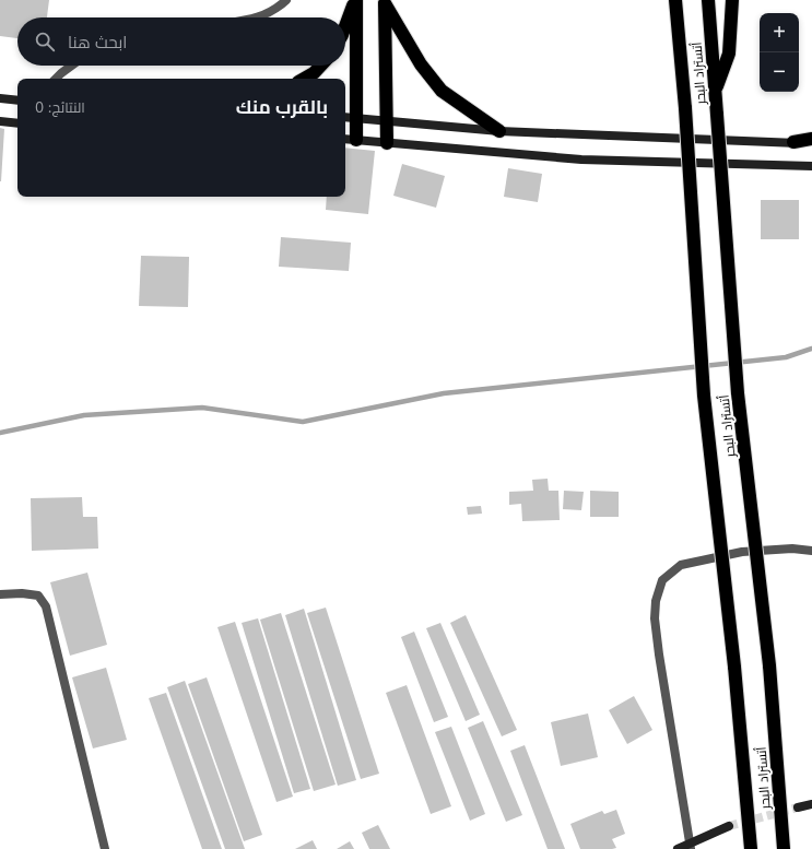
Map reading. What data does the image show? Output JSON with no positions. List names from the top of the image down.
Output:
{
  "streets": {
    "highway": ["أتستراد البحر"]
  },
  "page": {
    "map_buttons": ["+", "−"],
    "search": "ابحث هنا",
    "heading": ["بالقرب منك", "النتائج: 0"]
  }
}
